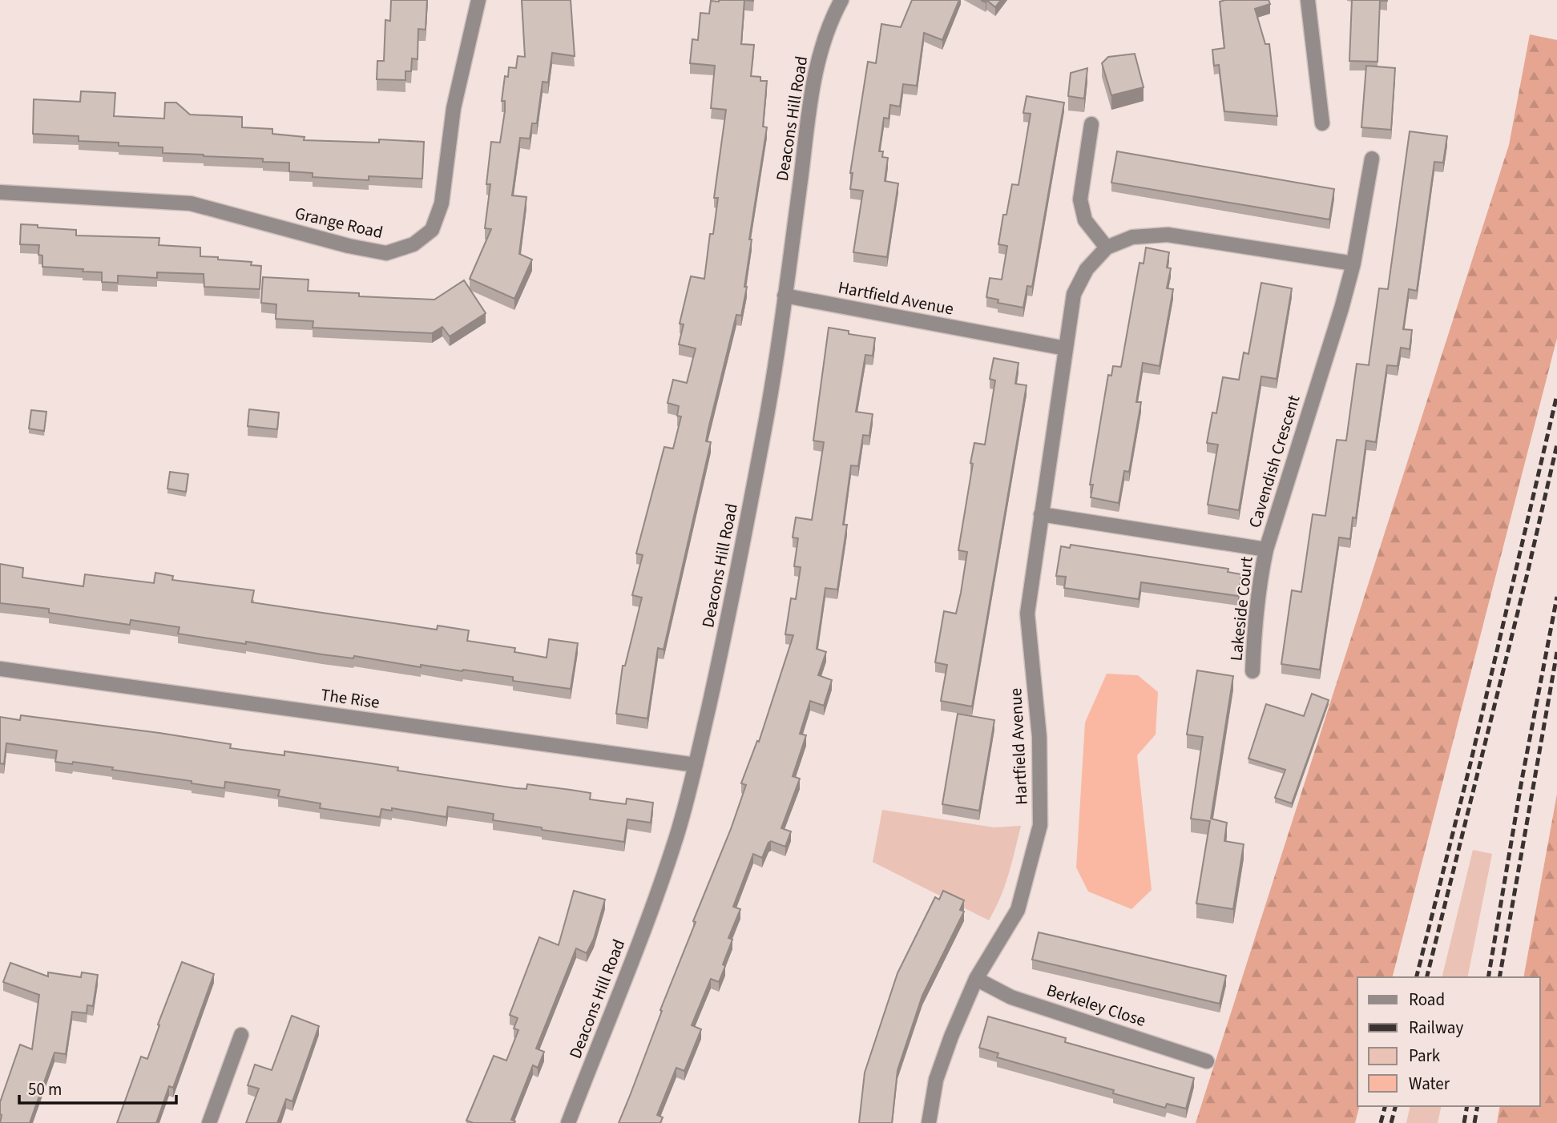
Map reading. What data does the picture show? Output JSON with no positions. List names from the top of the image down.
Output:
{
  "streets": {
    "street": [
      "Deacons Hill Road",
      "Grange Road",
      "Hartfield Avenue",
      "Cavendish Crescent",
      "Lakeside Court",
      "The Rise",
      "Berkeley Close"
    ]
  },
  "crossings": [
    ["Deacons Hill Road", "Hartfield Avenue"],
    ["Deacons Hill Road", "The Rise"],
    ["Hartfield Avenue", "Cavendish Crescent"],
    ["Hartfield Avenue", "Berkeley Close"],
    ["Cavendish Crescent", "Lakeside Court"]
  ],
  "legend": [
    "Road",
    "Railway",
    "Park",
    "Water"
  ],
  "scale_bar": "50 m"
}
